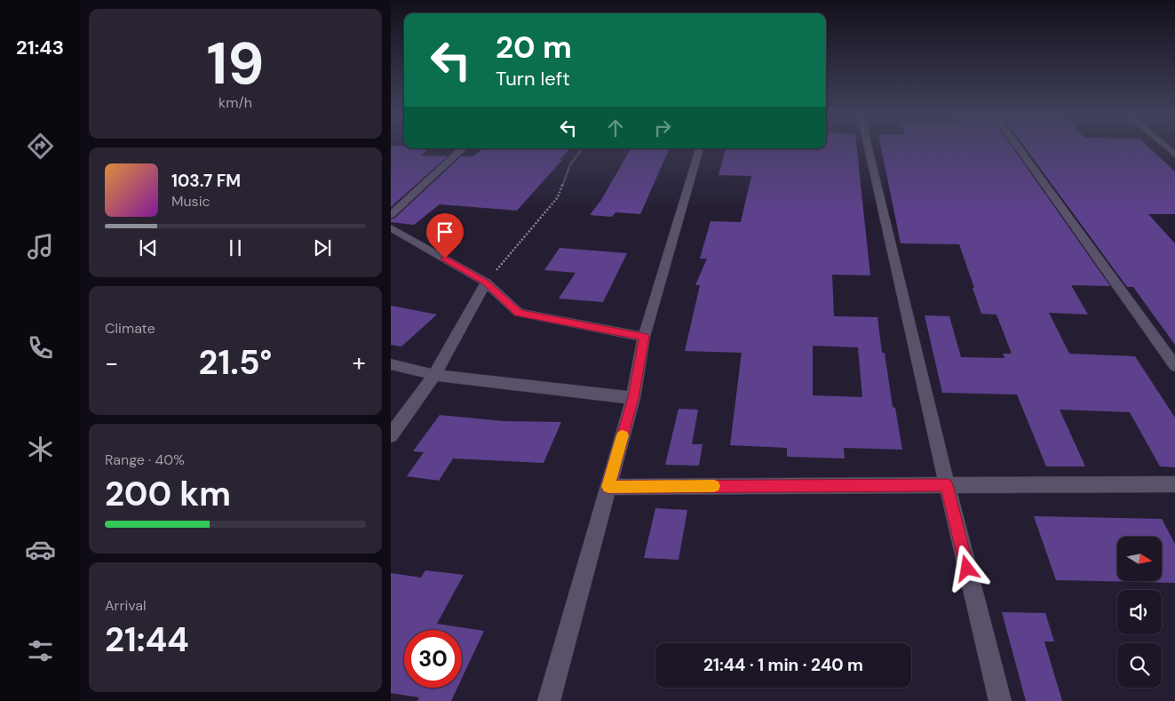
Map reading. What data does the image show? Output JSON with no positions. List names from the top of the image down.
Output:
{
  "north": "right",
  "page": {
    "tabs": "21:43",
    "tile": [
      ["19", "km/h"],
      "Climate",
      ["Range · 40%", "200 km"],
      ["Arrival", "21:44"]
    ],
    "turn": ["20 m", "Turn left"],
    "song": ["103.7 FM", "Music"],
    "heat": ["−", "21.5°", "+"],
    "limit": "30",
    "trip": "21:44 · 1 min · 240 m"
  }
}
